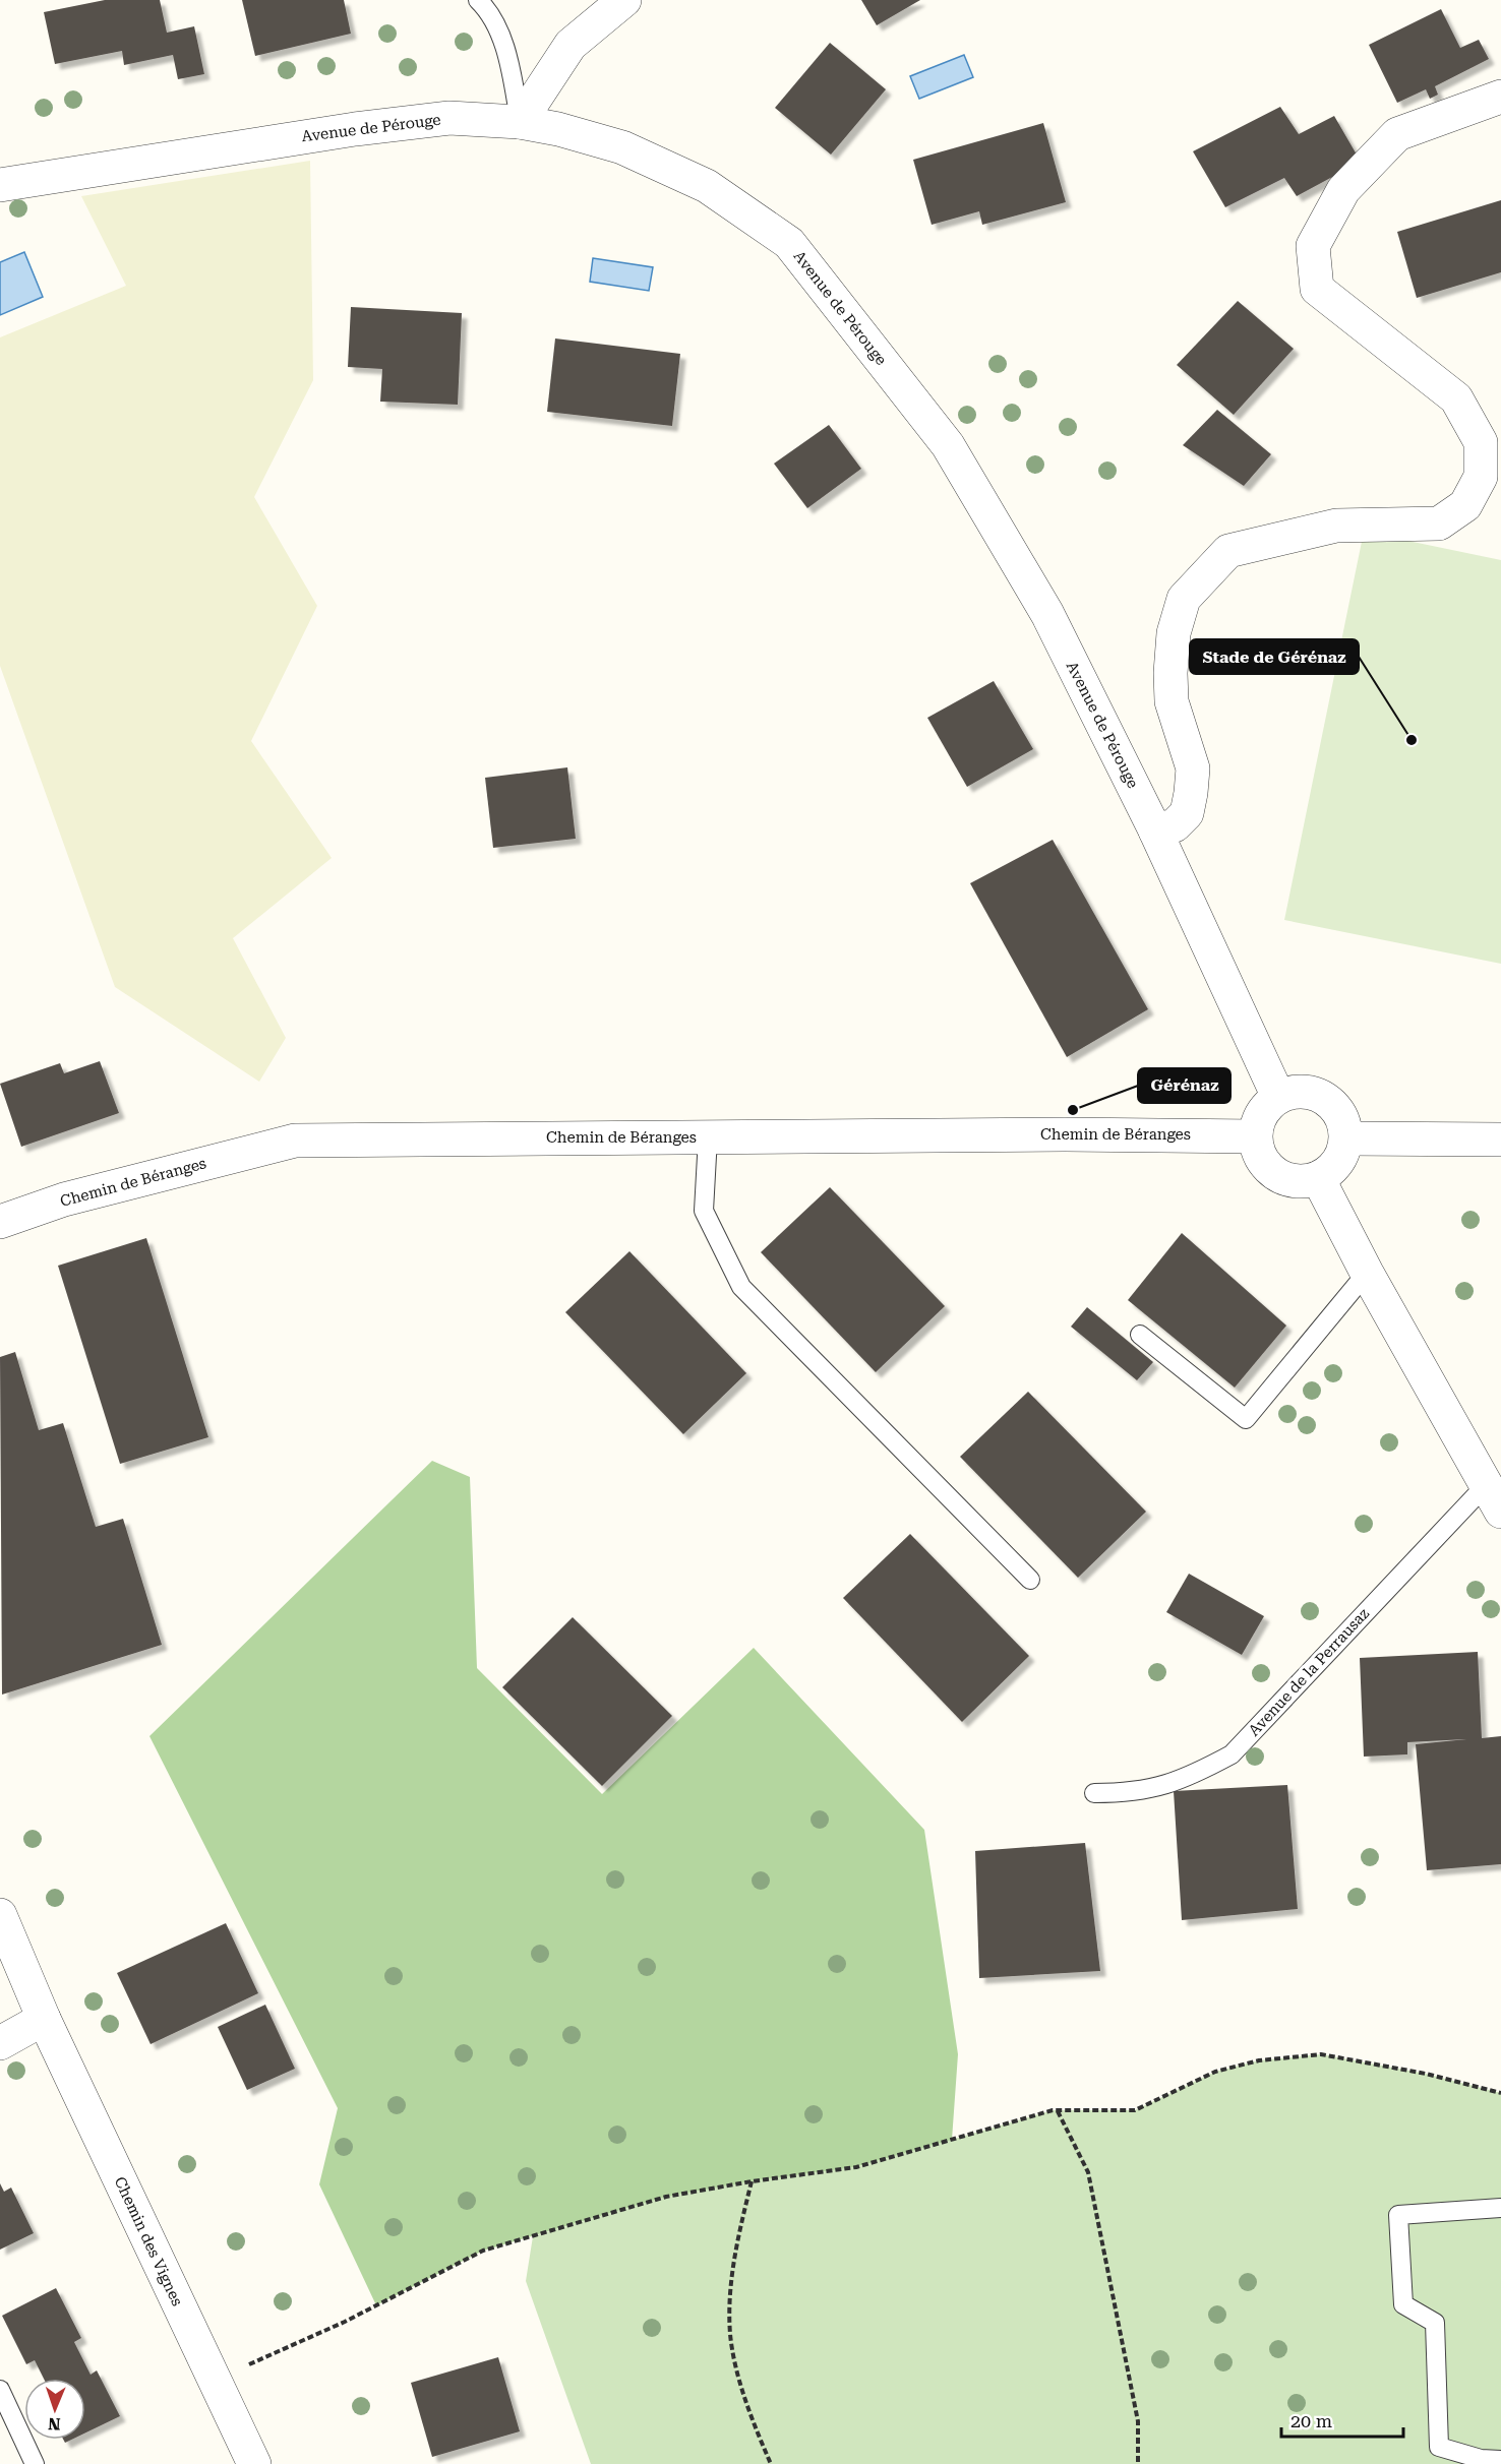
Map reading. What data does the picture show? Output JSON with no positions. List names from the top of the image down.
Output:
{
  "streets": {
    "street": [
      "Avenue de Pérouge",
      "Chemin de Béranges",
      "Avenue de la Perrausaz",
      "Chemin des Vignes"
    ]
  },
  "crossings": [
    ["Avenue de Pérouge", "Chemin de Béranges"],
    ["Avenue de Pérouge", "Avenue de la Perrausaz"],
    ["Chemin de Béranges", "Avenue de la Perrausaz"]
  ],
  "places": ["Stade de Gérénaz", "Gérénaz"],
  "scale_bar": "20 m",
  "north": "bottom"
}
